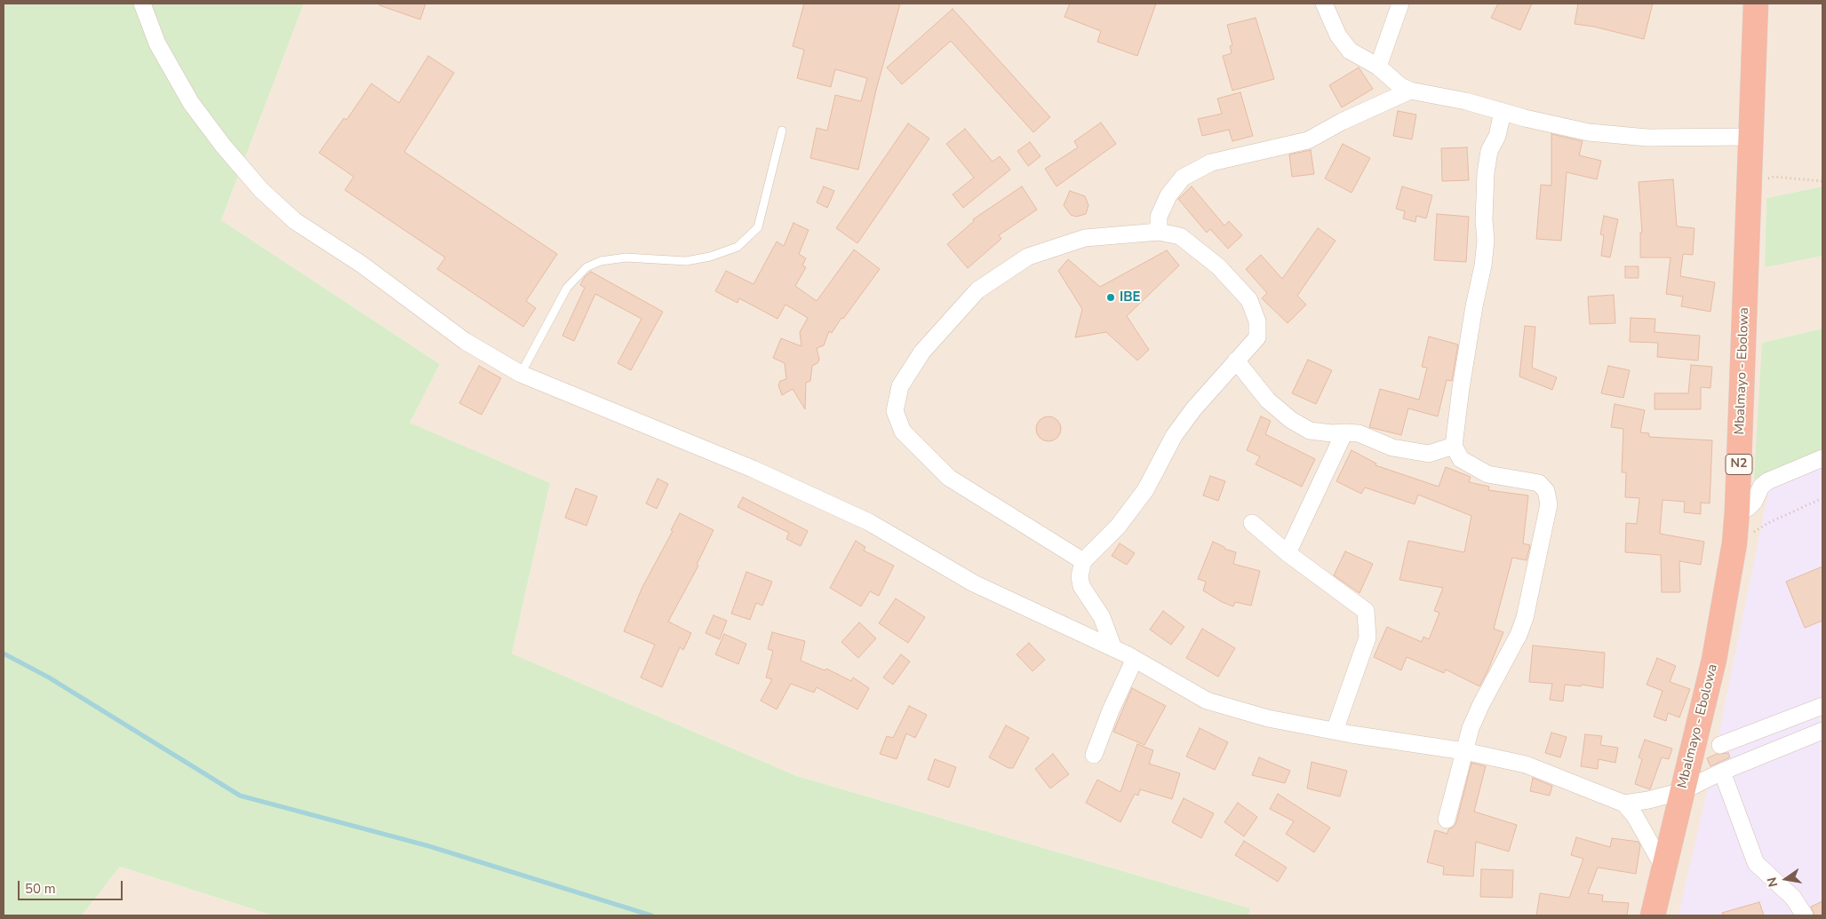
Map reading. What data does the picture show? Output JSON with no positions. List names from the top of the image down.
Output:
{
  "streets": {
    "highway": ["Mbalmayo - Ebolowa", "N2"]
  },
  "places": ["IBE"],
  "scale_bar": "50 m",
  "north": "left"
}
